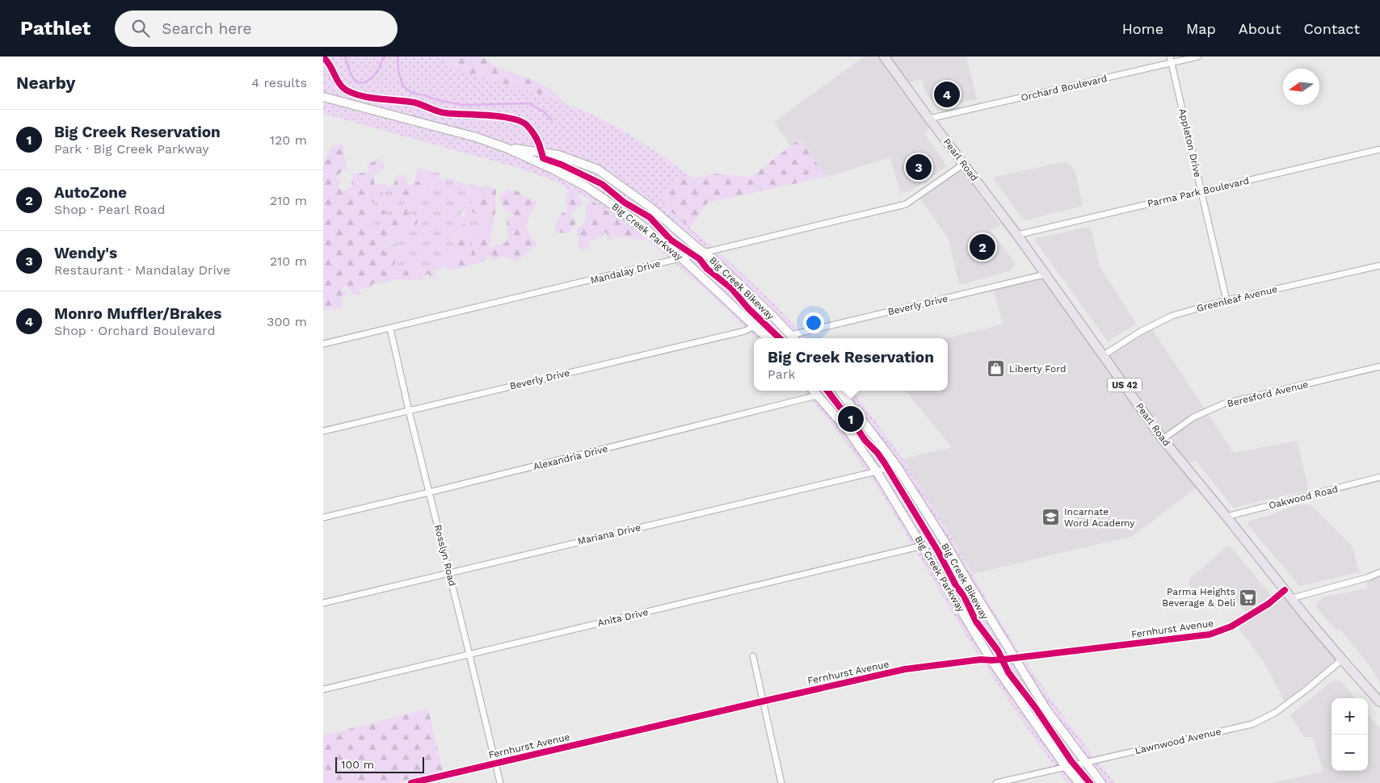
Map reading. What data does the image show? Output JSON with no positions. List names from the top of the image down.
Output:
{
  "streets": {
    "main road": ["Pearl Road", "US 42"],
    "street": [
      "Orchard Boulevard",
      "Appleton Drive",
      "Parma Park Boulevard",
      "Big Creek Parkway",
      "Mandalay Drive",
      "Greenleaf Avenue",
      "Beverly Drive",
      "Beresford Avenue",
      "Alexandria Drive",
      "Oakwood Road",
      "Mariana Drive",
      "Rosslyn Road",
      "Anita Drive",
      "Fernhurst Avenue",
      "Lawnwood Avenue"
    ],
    "cycle path": ["Big Creek Bikeway"]
  },
  "crossings": [
    ["Orchard Boulevard", "Appleton Drive"],
    ["Orchard Boulevard", "Pearl Road"],
    ["Appleton Drive", "Parma Park Boulevard"],
    ["Appleton Drive", "Greenleaf Avenue"],
    ["Pearl Road", "Parma Park Boulevard"],
    ["Pearl Road", "Mandalay Drive"],
    ["Pearl Road", "Greenleaf Avenue"],
    ["Pearl Road", "Beverly Drive"],
    ["Pearl Road", "Beresford Avenue"],
    ["Pearl Road", "Oakwood Road"],
    ["Pearl Road", "Fernhurst Avenue"],
    ["Pearl Road", "Lawnwood Avenue"],
    ["Big Creek Parkway", "Mandalay Drive"],
    ["Big Creek Parkway", "Beverly Drive"],
    ["Big Creek Parkway", "Alexandria Drive"],
    ["Big Creek Parkway", "Mariana Drive"],
    ["Big Creek Parkway", "Anita Drive"],
    ["Big Creek Parkway", "Fernhurst Avenue"],
    ["Big Creek Parkway", "Lawnwood Avenue"],
    ["Mandalay Drive", "Rosslyn Road"],
    ["Beverly Drive", "Rosslyn Road"],
    ["Alexandria Drive", "Rosslyn Road"],
    ["Mariana Drive", "Rosslyn Road"],
    ["Rosslyn Road", "Anita Drive"],
    ["Rosslyn Road", "Fernhurst Avenue"]
  ],
  "places": {
    "shop": ["Liberty Ford"],
    "school or university": ["Incarnate Word Academy"],
    "supermarket": ["Parma Heights Beverage & Deli"]
  },
  "scale_bar": "100 m",
  "north": "left",
  "page": {
    "header": "Pathlet",
    "search": "Search here",
    "nav": [
      "Home",
      "Map",
      "About",
      "Contact"
    ],
    "heading": ["Nearby", "4 results"],
    "pins": [
      "4",
      "3",
      "2",
      "1"
    ],
    "list": [
      {
        "mark": "1",
        "name": "Big Creek Reservation",
        "note": "Park · Big Creek Parkway",
        "value": "120 m"
      },
      {
        "mark": "2",
        "name": "AutoZone",
        "note": "Shop · Pearl Road",
        "value": "210 m"
      },
      {
        "mark": "3",
        "name": "Wendy's",
        "note": "Restaurant · Mandalay Drive",
        "value": "210 m"
      },
      {
        "mark": "4",
        "name": "Monro Muffler/Brakes",
        "note": "Shop · Orchard Boulevard",
        "value": "300 m"
      }
    ],
    "popup": ["Big Creek Reservation", "Park"],
    "map_buttons": ["+", "−"],
    "scale": "100 m"
  }
}
